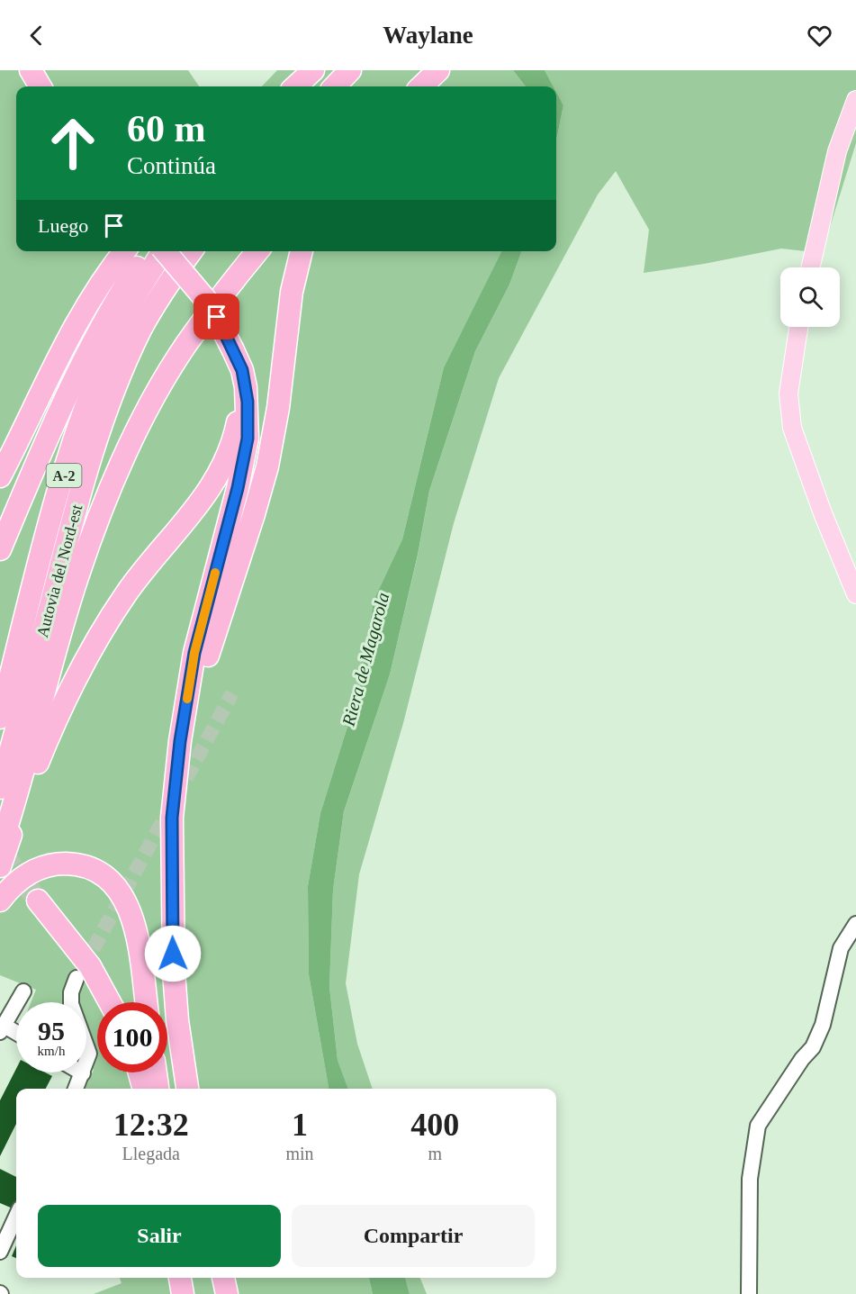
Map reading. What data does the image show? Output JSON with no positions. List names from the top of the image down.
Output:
{
  "streets": {
    "highway": ["A-2", "Autovia del Nord-est"]
  },
  "water": ["Riera de Magarola"],
  "page": {
    "header": "Waylane",
    "turn": ["60 m", "Continúa"],
    "then": "Luego",
    "speed": "95 km/h",
    "limit": "100",
    "eta": [
      "12:32",
      "Llegada",
      "1",
      "min",
      "400",
      "m"
    ],
    "buttons": ["Salir", "Compartir"]
  }
}
